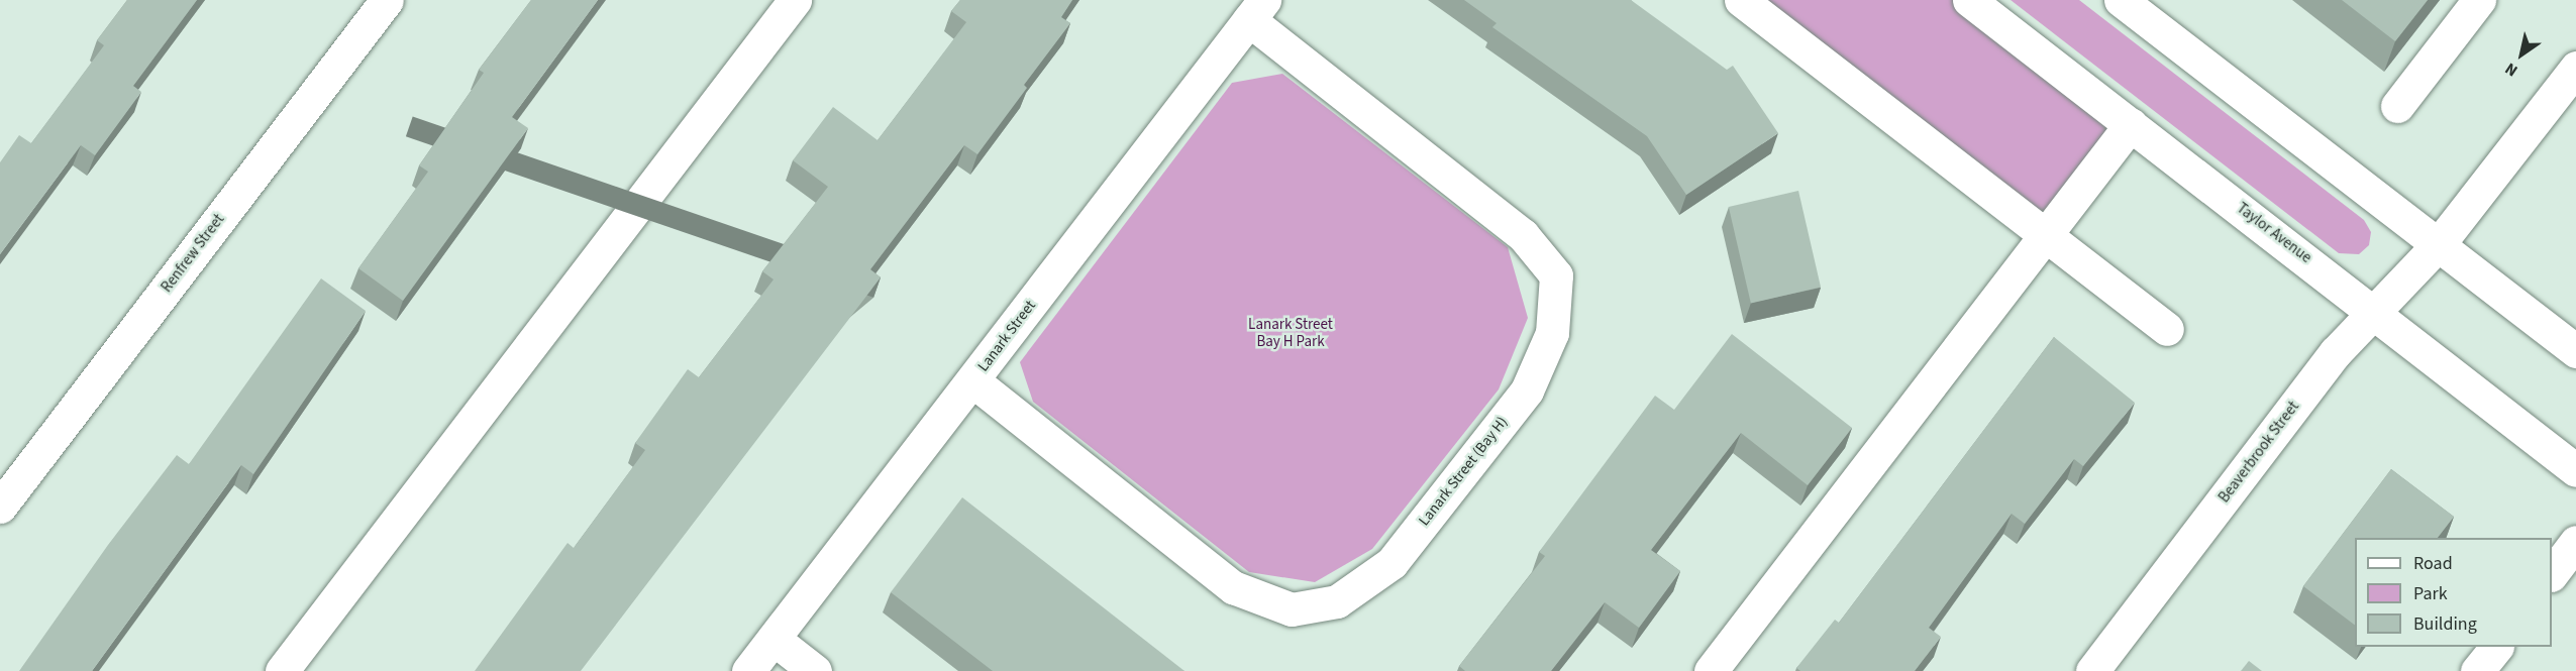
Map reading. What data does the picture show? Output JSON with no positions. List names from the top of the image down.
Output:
{
  "streets": {
    "street": [
      "Taylor Avenue",
      "Renfrew Street",
      "Lanark Street",
      "Beaverbrook Street",
      "Lanark Street (Bay H)"
    ]
  },
  "crossings": [
    ["Taylor Avenue", "Beaverbrook Street"],
    ["Lanark Street", "Lanark Street (Bay H)"]
  ],
  "parks": ["Lanark Street Bay H Park"],
  "legend": ["Road", "Park", "Building"],
  "north": "bottom left"
}
